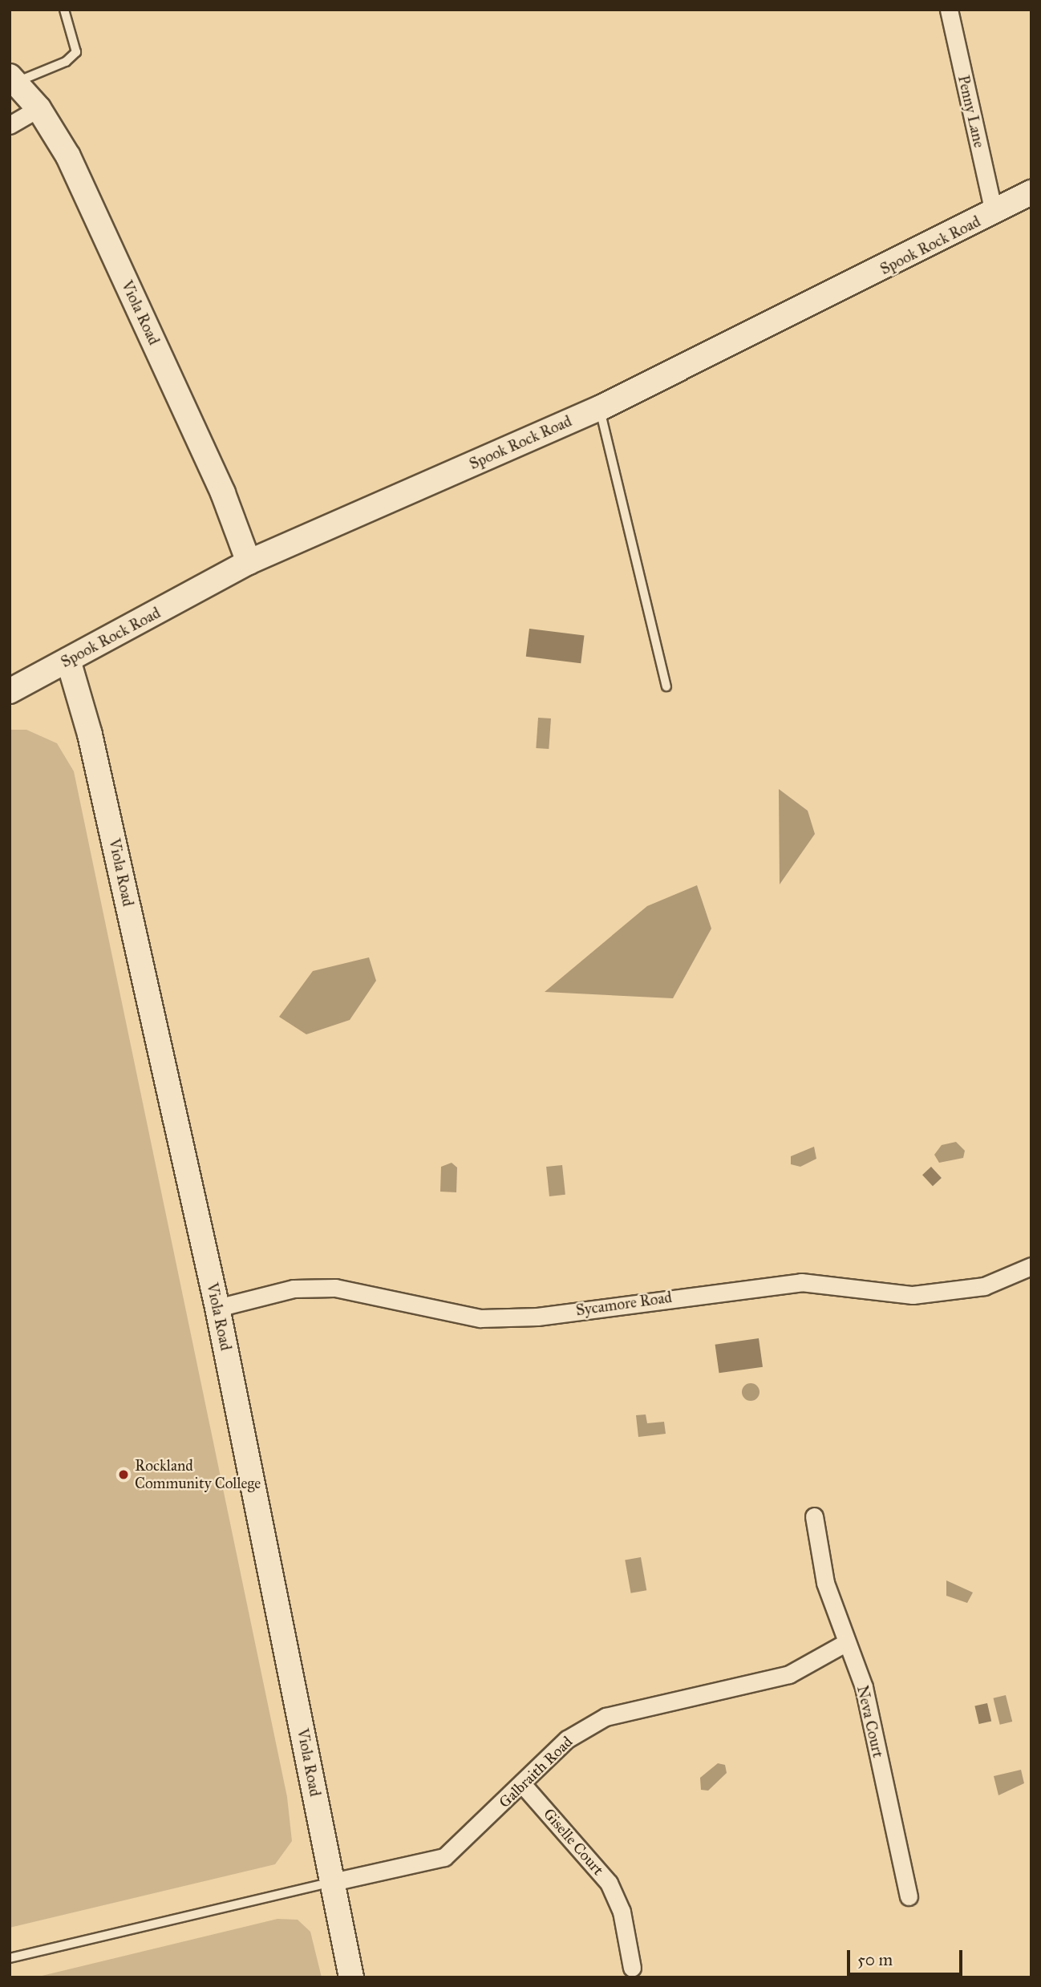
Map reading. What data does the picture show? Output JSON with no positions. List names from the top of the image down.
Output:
{
  "streets": {
    "street": [
      "Penny Lane",
      "Spook Rock Road",
      "Viola Road",
      "Sycamore Road",
      "Neva Court",
      "Galbraith Road",
      "Giselle Court"
    ]
  },
  "crossings": [
    ["Penny Lane", "Spook Rock Road"],
    ["Spook Rock Road", "Viola Road"],
    ["Viola Road", "Sycamore Road"],
    ["Viola Road", "Galbraith Road"],
    ["Neva Court", "Galbraith Road"],
    ["Galbraith Road", "Giselle Court"]
  ],
  "places": ["Rockland Community College"],
  "scale_bar": "50 m"
}
